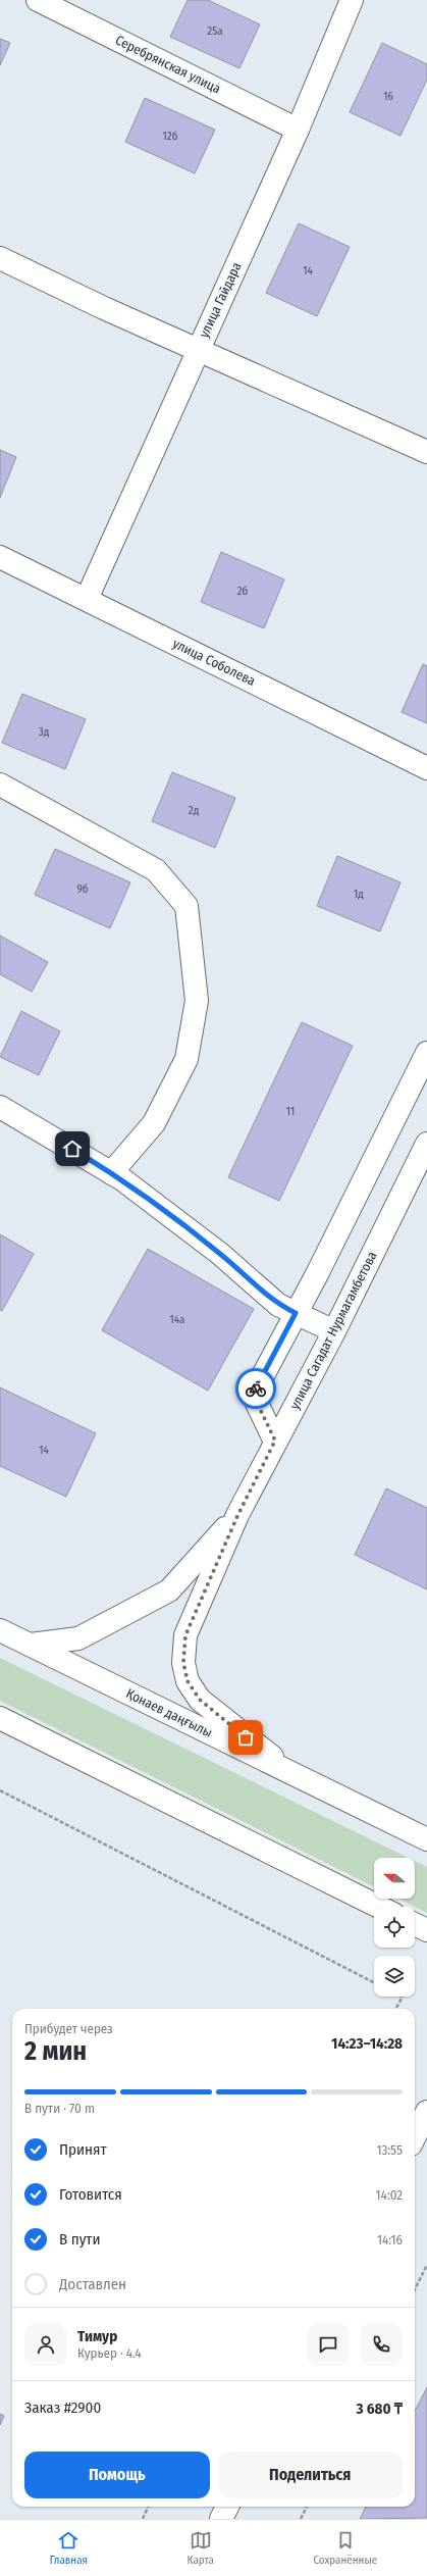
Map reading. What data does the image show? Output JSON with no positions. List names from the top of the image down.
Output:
{
  "streets": {
    "street": [
      "Серебрянская улица",
      "улица Гайдара",
      "улица Соболева",
      "улица Сагадат Нурмагамбетова",
      "Қонаев даңғылы"
    ]
  },
  "crossings": [
    ["Серебрянская улица", "улица Гайдара"],
    ["улица Гайдара", "улица Соболева"],
    ["улица Сагадат Нурмагамбетова", "Қонаев даңғылы"]
  ],
  "house_numbers": [
    "25а",
    "16",
    "12б",
    "14",
    "2б",
    "3д",
    "2д",
    "9б",
    "1д",
    "11",
    "14а",
    "14"
  ],
  "north": "left",
  "page": {
    "heading": ["2 мин", "Прибудет через", "14:23–14:28"],
    "panel": [
      "Тимур",
      "Курьер · 4.4",
      "Заказ #2900",
      "3 680 ₸"
    ],
    "bar": "В пути · 70 m",
    "list": [
      ["Принят", "13:55"],
      ["Готовится", "14:02"],
      ["В пути", "14:16"],
      "Доставлен"
    ],
    "buttons": ["Помощь", "Поделиться"],
    "tabs": ["Главная", "Карта", "Сохранённые"]
  }
}
